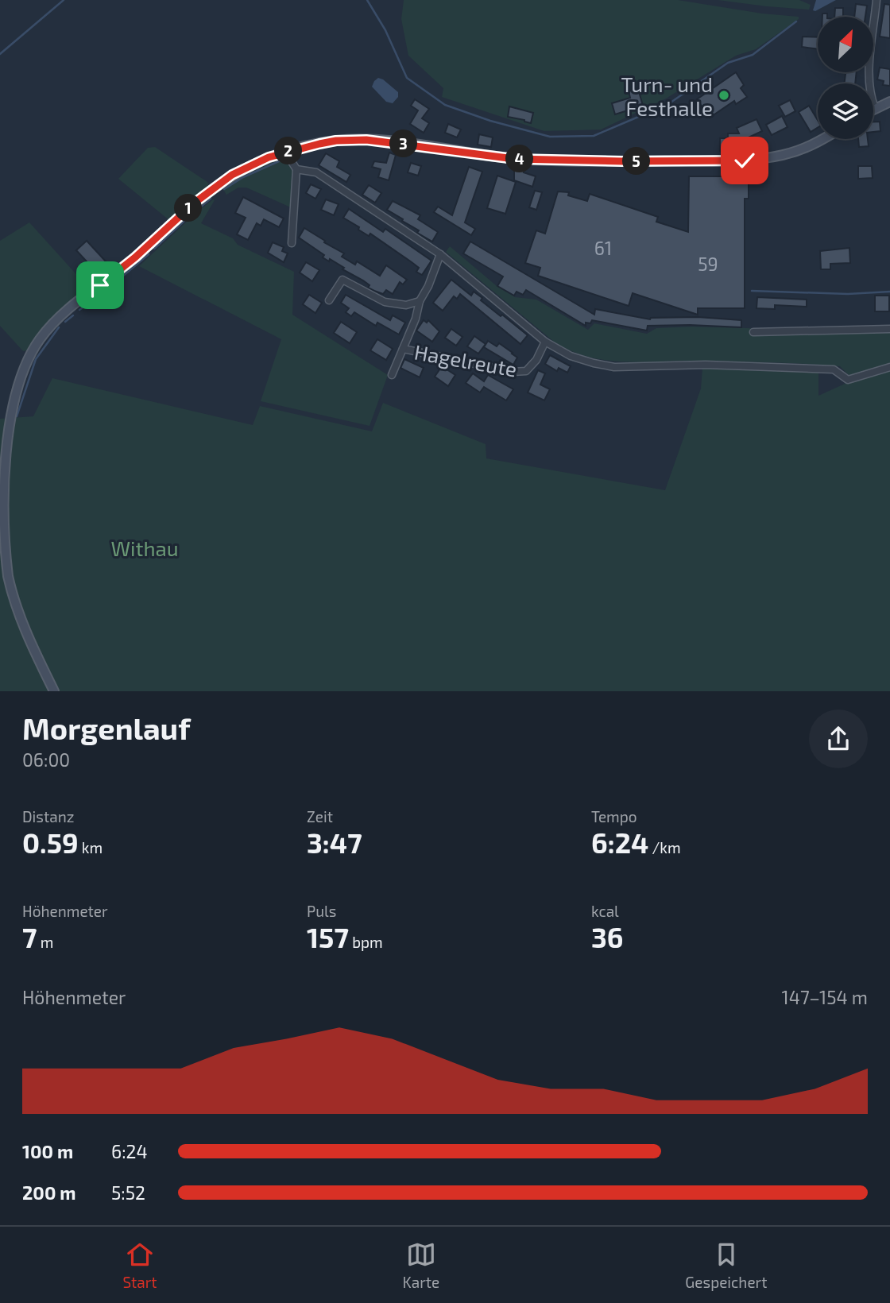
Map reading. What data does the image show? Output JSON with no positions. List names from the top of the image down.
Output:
{
  "streets": {
    "street": ["Hagelreute"]
  },
  "parks": ["Withau"],
  "places": ["Turn- und Festhalle"],
  "house_numbers": ["61", "59"],
  "north": "top right",
  "page": {
    "pins": [
      "3",
      "2",
      "4",
      "5",
      "1"
    ],
    "heading": ["Morgenlauf", "06:00"],
    "stats": [
      ["Distanz", "0.59 km"],
      ["Zeit", "3:47"],
      ["Tempo", "6:24 /km"],
      ["Höhenmeter", "7 m"],
      ["Puls", "157 bpm"],
      ["kcal", "36"]
    ],
    "chart": ["Höhenmeter", "147–154 m"],
    "list": [
      {
        "name": "100 m",
        "note": "6:24"
      },
      {
        "name": "200 m",
        "note": "5:52"
      }
    ],
    "tabs": ["Start", "Karte", "Gespeichert"]
  }
}
